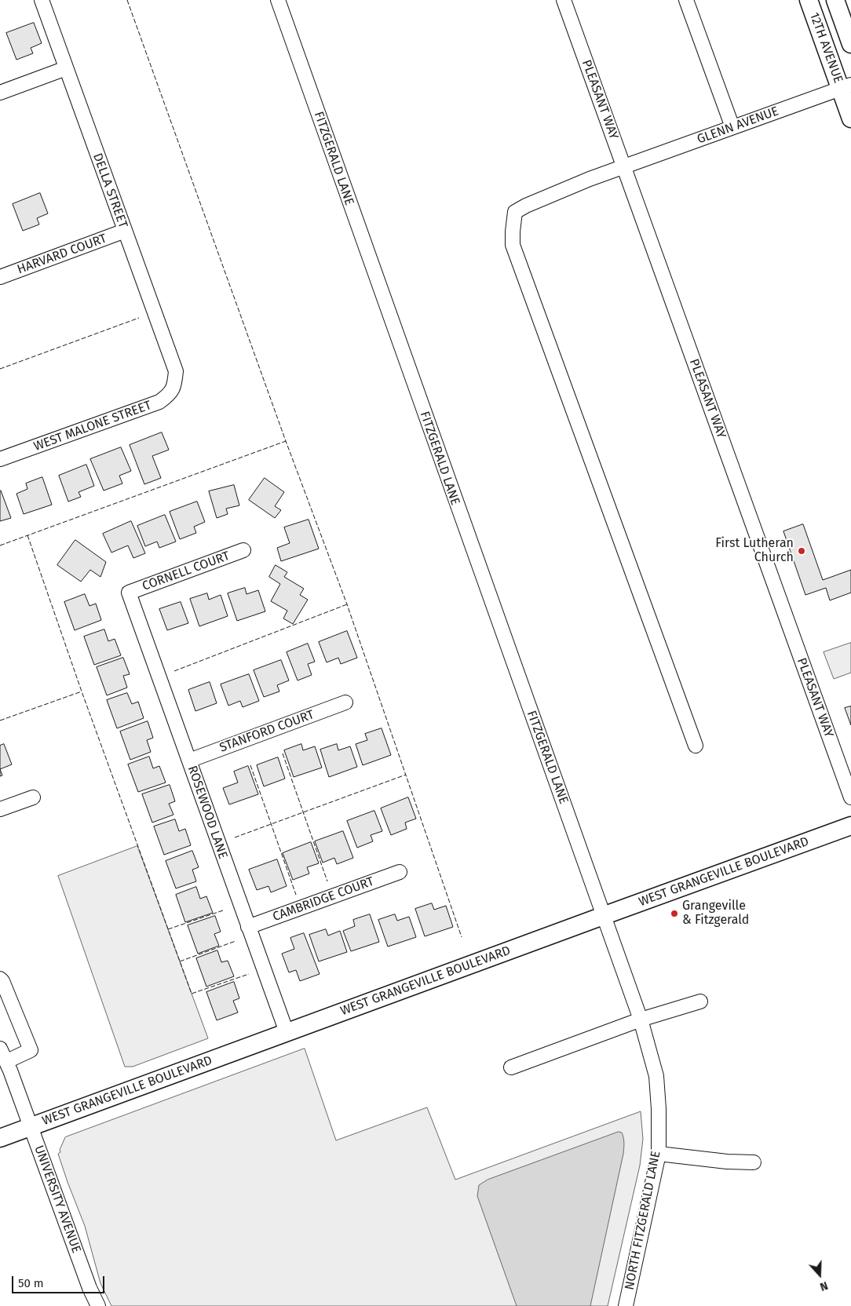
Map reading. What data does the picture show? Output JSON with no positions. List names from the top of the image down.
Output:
{
  "streets": {
    "main road": ["12TH AVENUE", "WEST GRANGEVILLE BOULEVARD"],
    "street": [
      "PLEASANT WAY",
      "GLENN AVENUE",
      "FITZGERALD LANE",
      "DELLA STREET",
      "HARVARD COURT",
      "WEST MALONE STREET",
      "CORNELL COURT",
      "STANFORD COURT",
      "ROSEWOOD LANE",
      "CAMBRIDGE COURT",
      "UNIVERSITY AVENUE",
      "NORTH FITZGERALD LANE"
    ]
  },
  "crossings": [
    ["12TH AVENUE", "GLENN AVENUE"],
    ["PLEASANT WAY", "GLENN AVENUE"],
    ["FITZGERALD LANE", "WEST GRANGEVILLE BOULEVARD"],
    ["FITZGERALD LANE", "NORTH FITZGERALD LANE"],
    ["DELLA STREET", "HARVARD COURT"],
    ["DELLA STREET", "WEST MALONE STREET"],
    ["CORNELL COURT", "ROSEWOOD LANE"],
    ["STANFORD COURT", "ROSEWOOD LANE"],
    ["ROSEWOOD LANE", "WEST GRANGEVILLE BOULEVARD"],
    ["ROSEWOOD LANE", "CAMBRIDGE COURT"],
    ["WEST GRANGEVILLE BOULEVARD", "UNIVERSITY AVENUE"],
    ["WEST GRANGEVILLE BOULEVARD", "NORTH FITZGERALD LANE"]
  ],
  "places": ["First Lutheran Church", "Grangeville & Fitzgerald"],
  "scale_bar": "50 m",
  "north": "bottom"
}
